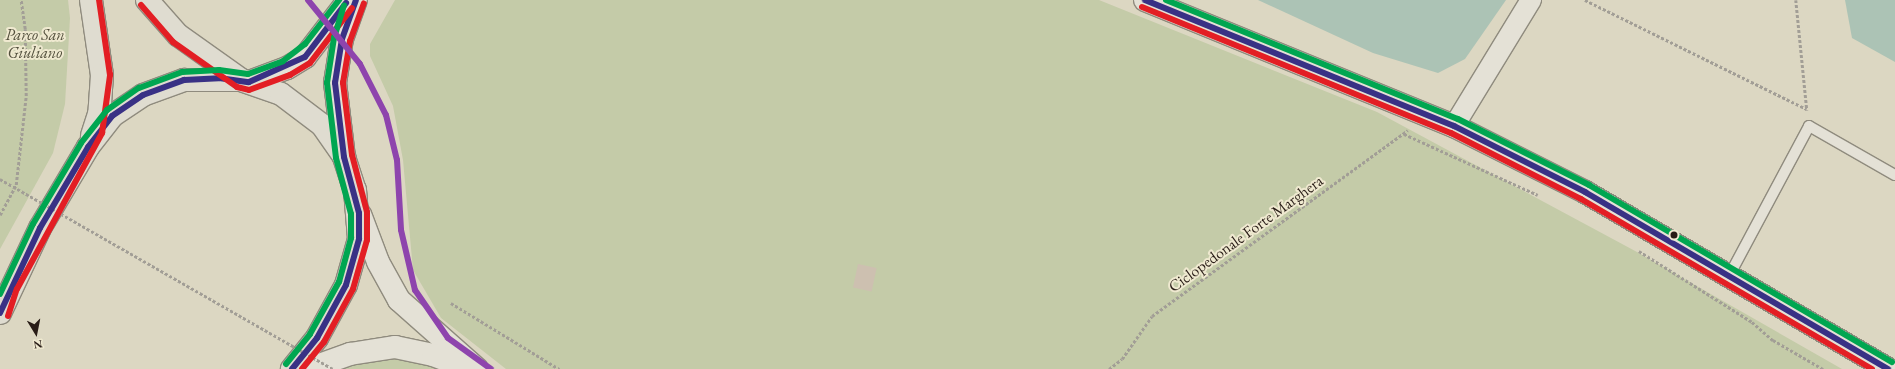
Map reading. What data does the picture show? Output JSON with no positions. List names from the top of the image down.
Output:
{
  "streets": {
    "path": ["Ciclopedonale Forte Marghera"]
  },
  "parks": ["Parco San Giuliano"],
  "north": "bottom"
}
